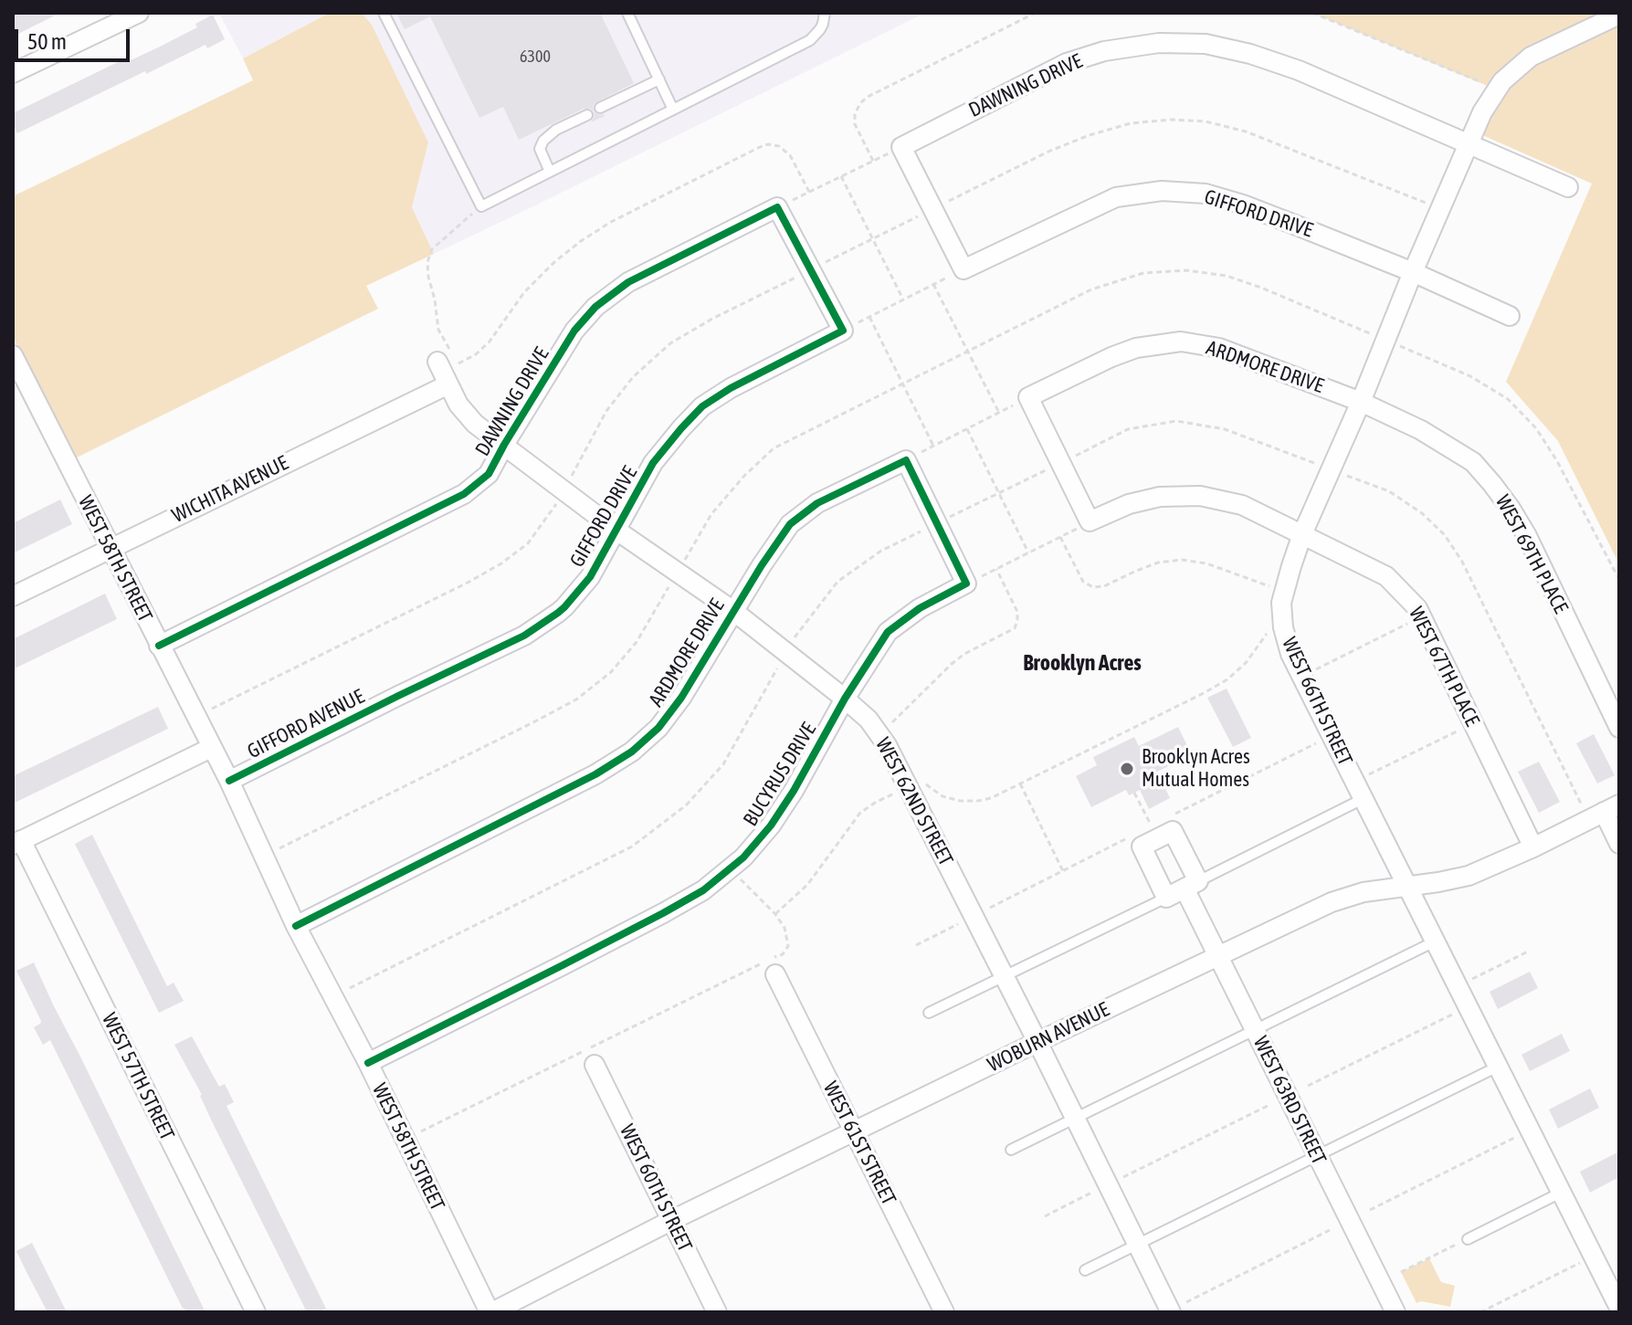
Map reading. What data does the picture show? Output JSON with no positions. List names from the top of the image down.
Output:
{
  "streets": {
    "street": [
      "DAWNING DRIVE",
      "GIFFORD DRIVE",
      "ARDMORE DRIVE",
      "WICHITA AVENUE",
      "WEST 69TH PLACE",
      "WEST 58TH STREET",
      "WEST 67TH PLACE",
      "WEST 66TH STREET",
      "GIFFORD AVENUE",
      "BUCYRUS DRIVE",
      "WEST 62ND STREET",
      "WOBURN AVENUE",
      "WEST 57TH STREET",
      "WEST 63RD STREET",
      "WEST 61ST STREET",
      "WEST 60TH STREET"
    ]
  },
  "crossings": [
    ["DAWNING DRIVE", "WEST 58TH STREET"],
    ["DAWNING DRIVE", "WEST 66TH STREET"],
    ["DAWNING DRIVE", "WEST 62ND STREET"],
    ["GIFFORD DRIVE", "WEST 66TH STREET"],
    ["GIFFORD DRIVE", "GIFFORD AVENUE"],
    ["GIFFORD DRIVE", "WEST 62ND STREET"],
    ["ARDMORE DRIVE", "WEST 69TH PLACE"],
    ["ARDMORE DRIVE", "WEST 58TH STREET"],
    ["ARDMORE DRIVE", "WEST 66TH STREET"],
    ["ARDMORE DRIVE", "WEST 62ND STREET"],
    ["WICHITA AVENUE", "WEST 58TH STREET"],
    ["WICHITA AVENUE", "WEST 62ND STREET"],
    ["WEST 69TH PLACE", "WEST 66TH STREET"],
    ["WEST 58TH STREET", "GIFFORD AVENUE"],
    ["WEST 58TH STREET", "BUCYRUS DRIVE"],
    ["WEST 58TH STREET", "WOBURN AVENUE"],
    ["WEST 67TH PLACE", "WEST 66TH STREET"],
    ["WEST 67TH PLACE", "WOBURN AVENUE"],
    ["WEST 66TH STREET", "WOBURN AVENUE"],
    ["BUCYRUS DRIVE", "WEST 62ND STREET"],
    ["WEST 62ND STREET", "WOBURN AVENUE"],
    ["WOBURN AVENUE", "WEST 63RD STREET"],
    ["WOBURN AVENUE", "WEST 61ST STREET"],
    ["WOBURN AVENUE", "WEST 60TH STREET"]
  ],
  "districts": ["Brooklyn Acres"],
  "places": ["Brooklyn Acres Mutual Homes"],
  "house_numbers": ["6300"],
  "scale_bar": "50 m"
}
